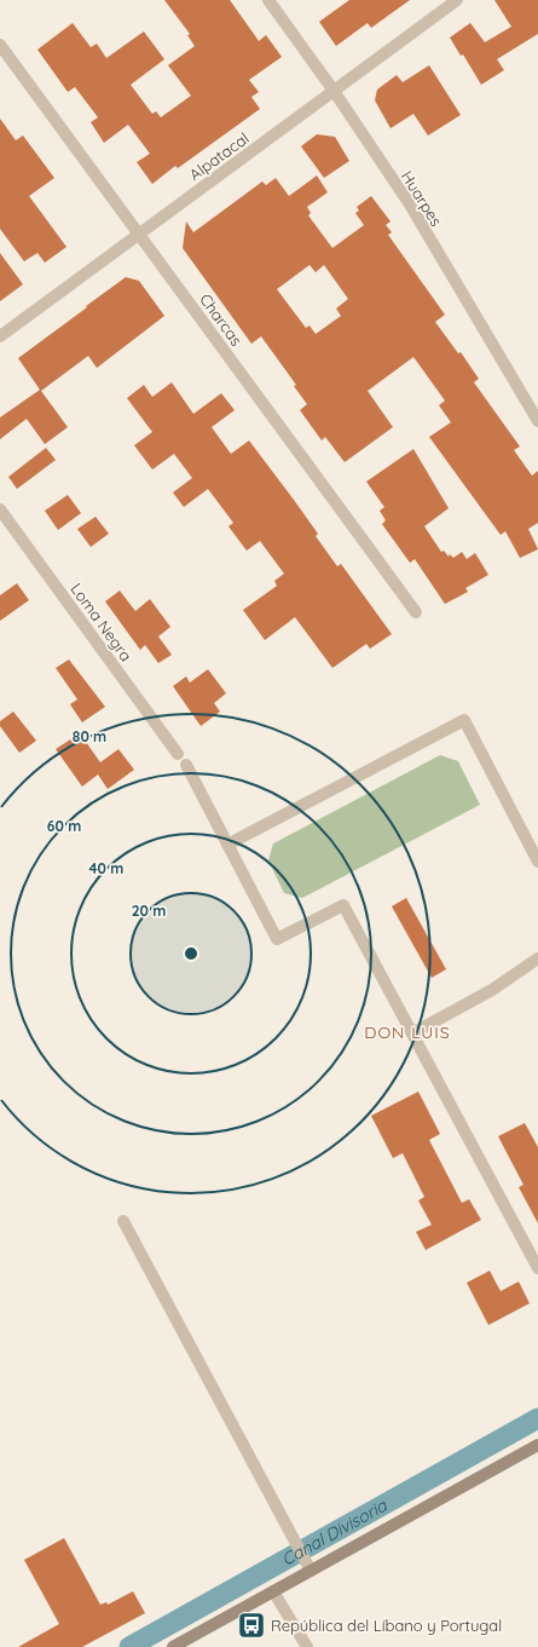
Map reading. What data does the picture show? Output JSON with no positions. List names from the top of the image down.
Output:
{
  "streets": {
    "street": [
      "Alpatacal",
      "Huarpes",
      "Charcas",
      "Loma Negra"
    ]
  },
  "crossings": [
    ["Alpatacal", "Huarpes"],
    ["Alpatacal", "Charcas"]
  ],
  "districts": ["DON LUIS"],
  "water": ["Canal Divisoria"],
  "places": {
    "bus stop": ["República del Líbano y Portugal"]
  },
  "rings": [
    "80 m",
    "60 m",
    "40 m",
    "20 m"
  ]
}
